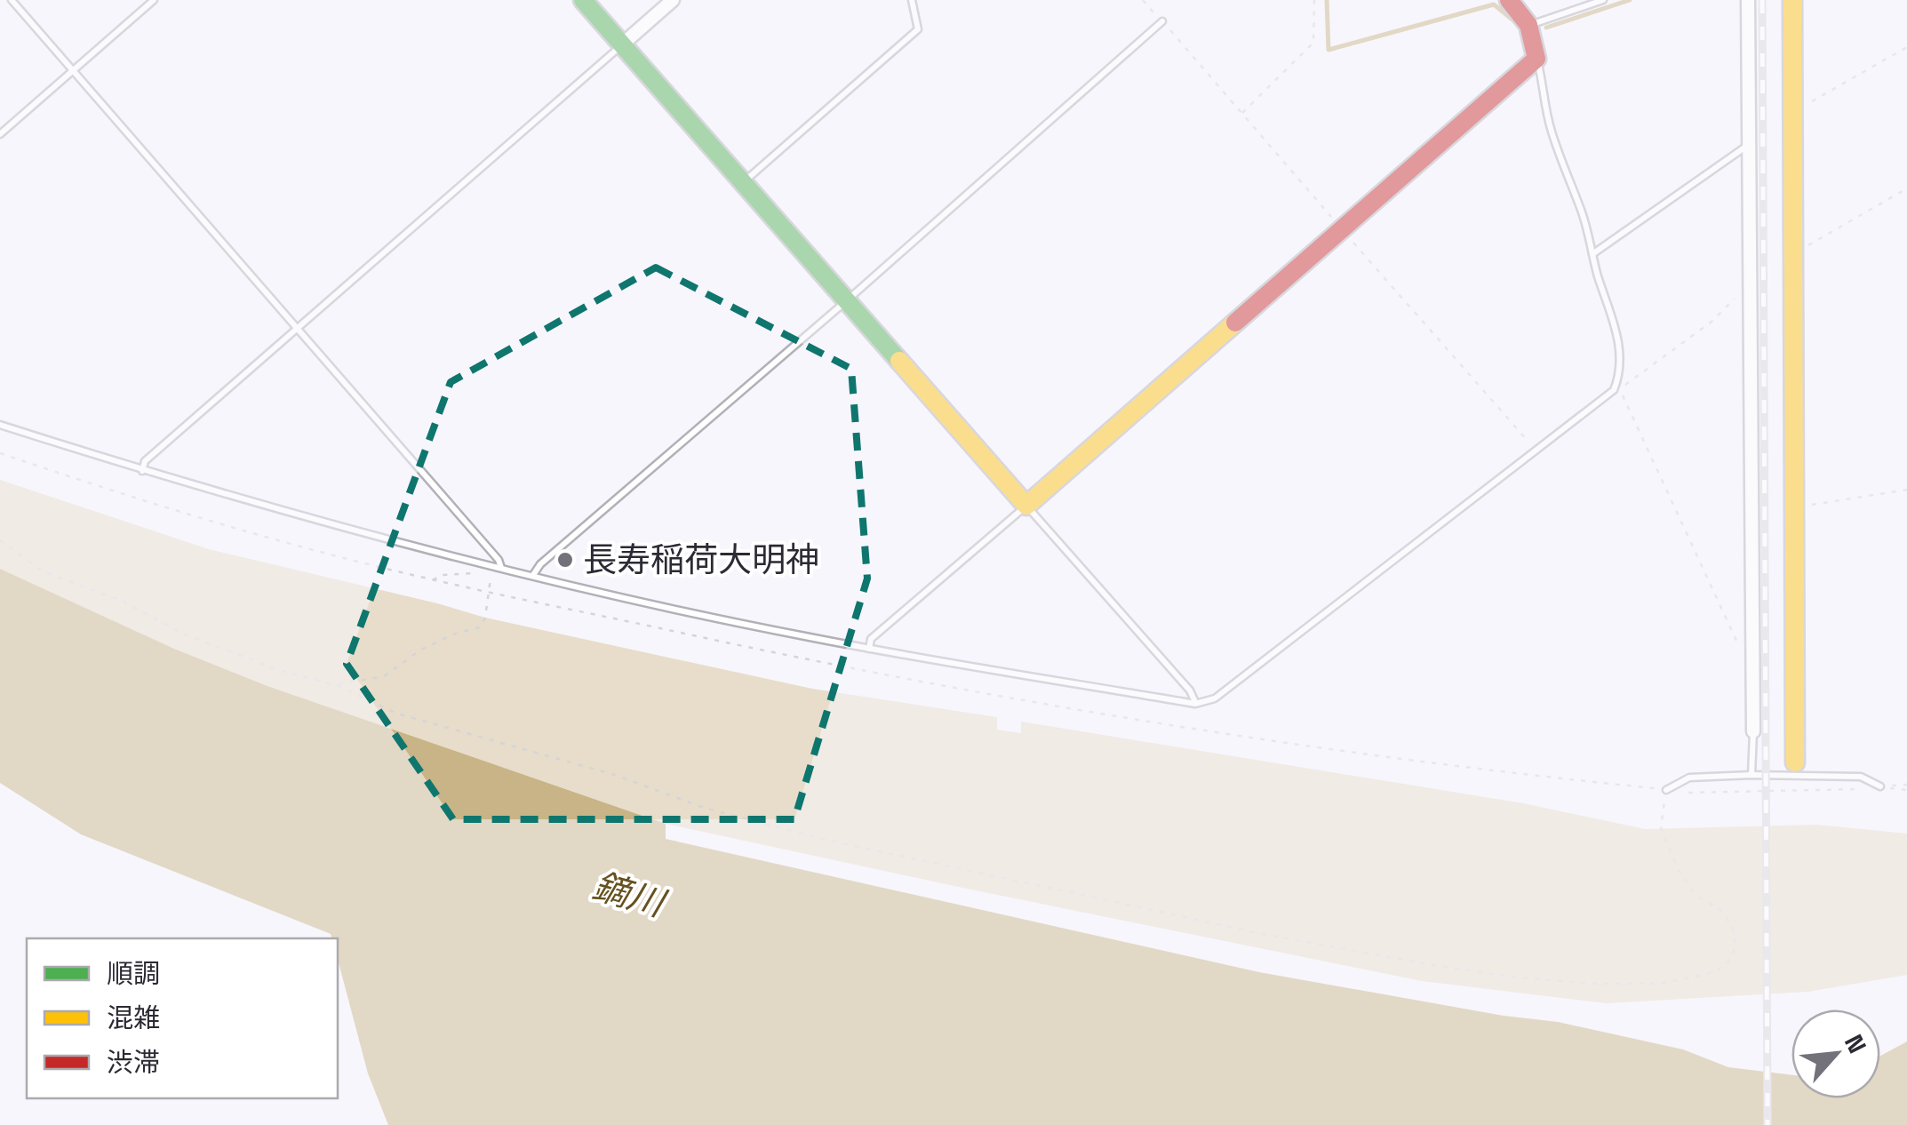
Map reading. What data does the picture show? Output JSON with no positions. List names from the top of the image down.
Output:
{
  "water": ["鏑川"],
  "places": ["長寿稲荷大明神"],
  "legend": ["順調", "混雑", "渋滞"],
  "north": "top right"
}
